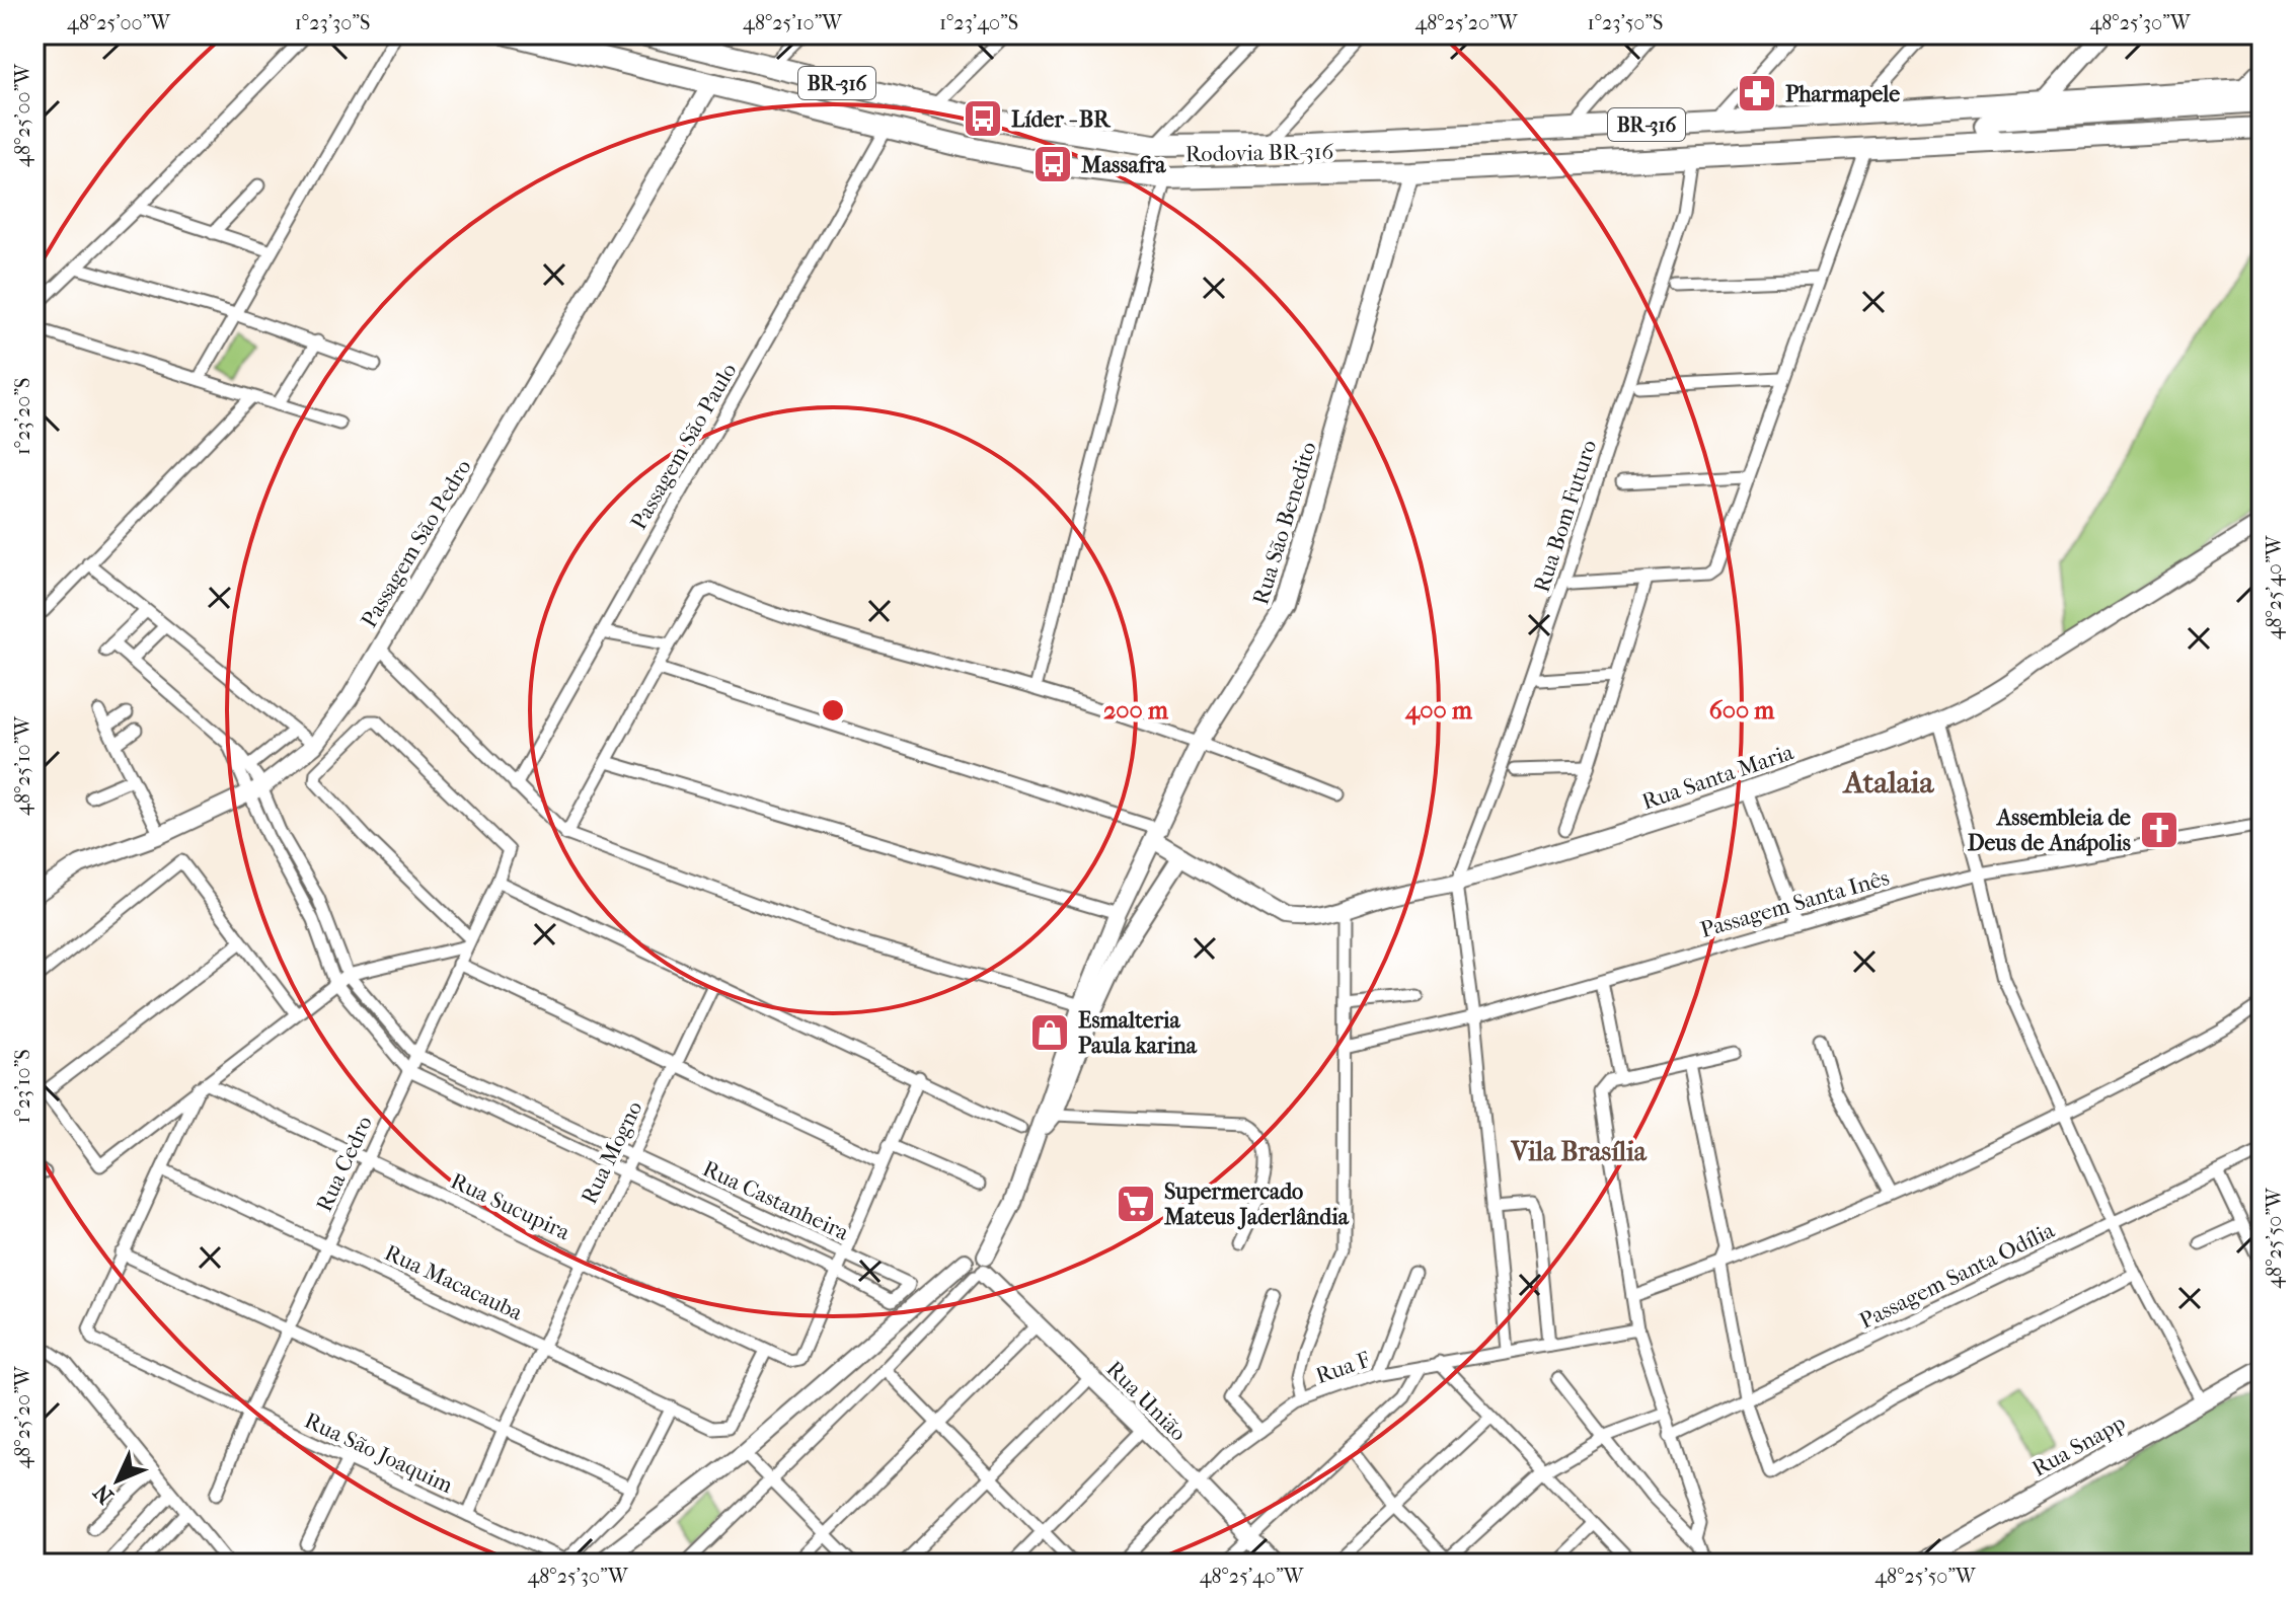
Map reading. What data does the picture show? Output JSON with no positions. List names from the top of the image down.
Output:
{
  "streets": {
    "highway": ["BR-316", "Rodovia BR-316"],
    "street": [
      "Passagem São Paulo",
      "Rua Bom Futuro",
      "Rua São Benedito",
      "Passagem São Pedro",
      "Rua Santa Maria",
      "Passagem Santa Inês",
      "Rua Mogno",
      "Rua Cedro",
      "Rua Castanheira",
      "Rua Sucupira",
      "Passagem Santa Odília",
      "Rua Macacauba",
      "Rua F",
      "Rua União",
      "Rua Snapp",
      "Rua São Joaquim"
    ]
  },
  "crossings": [
    ["BR-316", "Rodovia BR-316"],
    ["BR-316", "Rua Bom Futuro"],
    ["Rodovia BR-316", "Passagem São Paulo"],
    ["Rodovia BR-316", "Rua Bom Futuro"],
    ["Rodovia BR-316", "Rua São Benedito"],
    ["Rodovia BR-316", "Passagem São Pedro"],
    ["Rua Bom Futuro", "Rua Santa Maria"],
    ["Rua São Benedito", "Rua Santa Maria"],
    ["Rua São Benedito", "Rua União"],
    ["Passagem São Pedro", "Rua Castanheira"],
    ["Rua Mogno", "Rua Castanheira"],
    ["Rua Mogno", "Rua Sucupira"],
    ["Rua Mogno", "Rua Macacauba"],
    ["Rua Mogno", "Rua São Joaquim"],
    ["Rua Cedro", "Rua Castanheira"],
    ["Rua Cedro", "Rua Sucupira"],
    ["Rua Cedro", "Rua Macacauba"],
    ["Rua Cedro", "Rua São Joaquim"],
    ["Rua Castanheira", "Rua Sucupira"],
    ["Rua Sucupira", "Rua Macacauba"],
    ["Rua F", "Rua União"]
  ],
  "districts": ["Atalaia", "Vila Brasília"],
  "places": {
    "pharmacy": ["Pharmapele"],
    "bus stop": ["Líder - BR", "Massafra"],
    "church": ["Assembleia de Deus de Anápolis"],
    "shop": ["Esmalteria Paula karina"],
    "supermarket": ["Supermercado Mateus Jaderlândia"]
  },
  "north": "bottom left",
  "coordinates": [
    "48°25'00\"W",
    "1°23'30\"S",
    "48°25'10\"W",
    "1°23'40\"S",
    "48°25'20\"W",
    "1°23'50\"S",
    "48°25'30\"W",
    "1°23'20\"S",
    "48°25'40\"W",
    "1°23'10\"S",
    "48°25'50\"W"
  ],
  "rings": ["200 m", "400 m", "600 m"]
}
